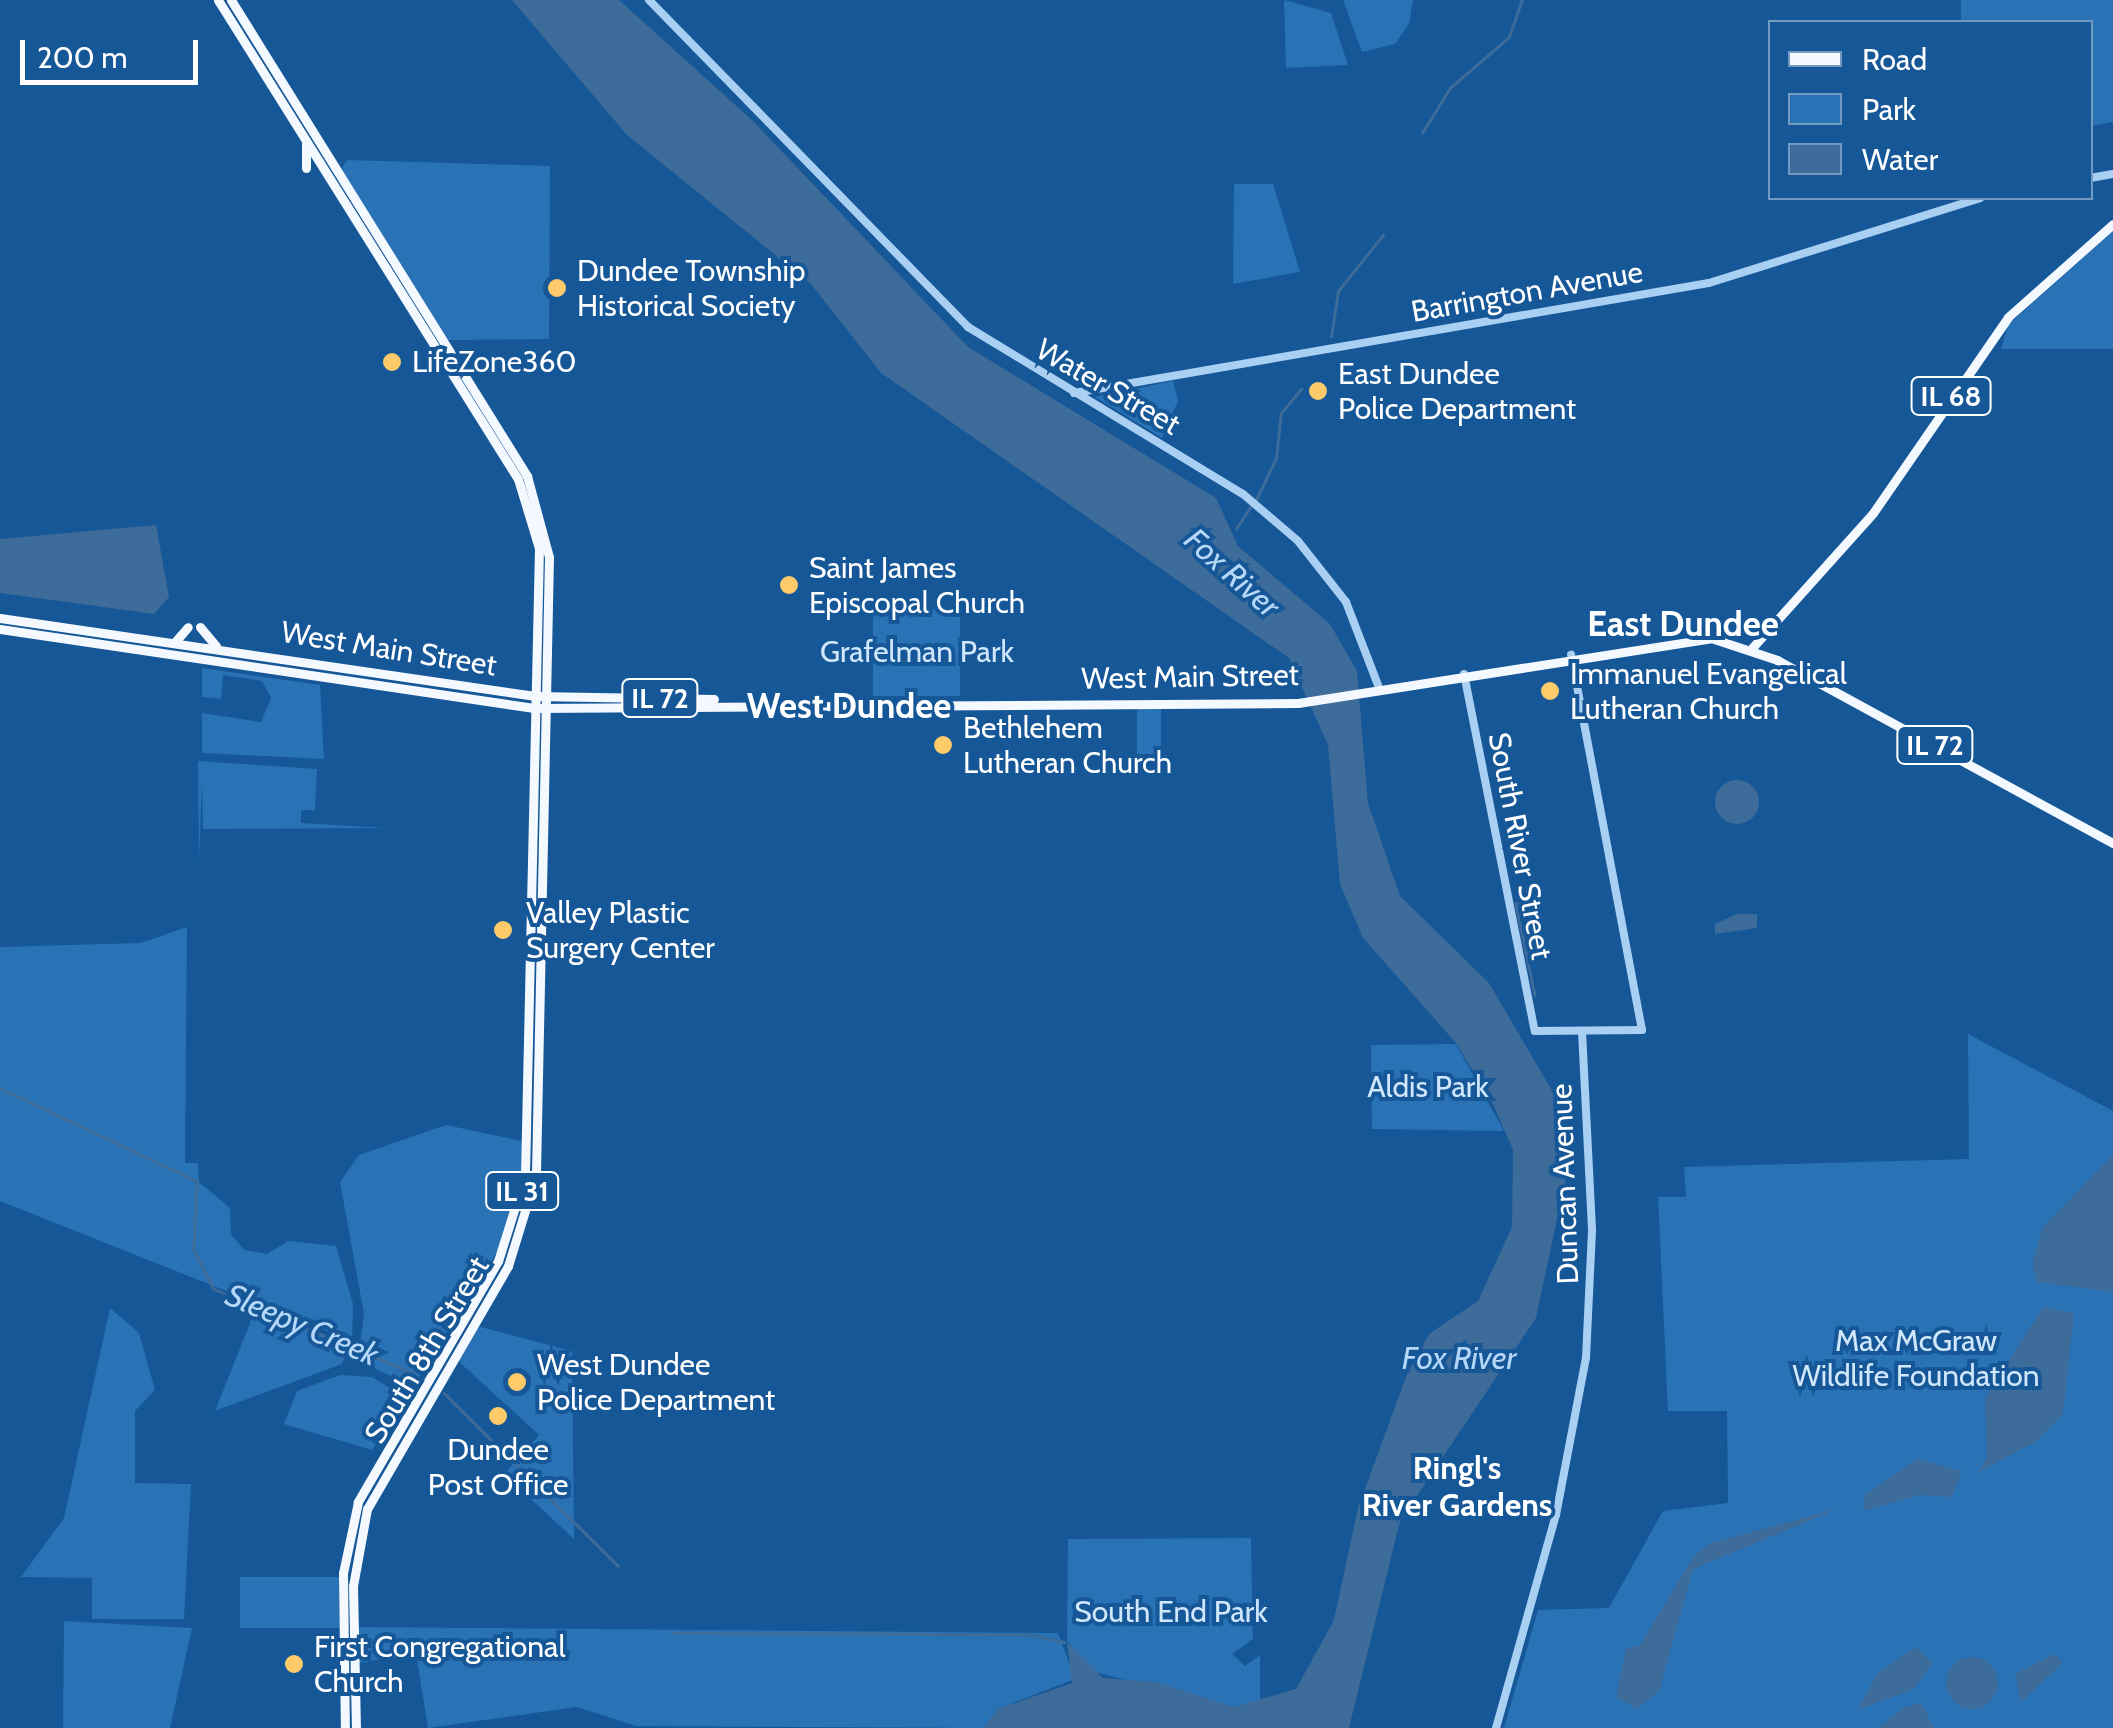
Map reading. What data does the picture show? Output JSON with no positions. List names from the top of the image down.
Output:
{
  "streets": {
    "main road": [
      "IL 68",
      "West Main Street",
      "IL 72",
      "IL 31",
      "South 8th Street"
    ],
    "street": [
      "Barrington Avenue",
      "Water Street",
      "South River Street",
      "Duncan Avenue"
    ]
  },
  "crossings": [
    ["Barrington Avenue", "Water Street"],
    ["Water Street", "West Main Street"],
    ["Water Street", "IL 72"],
    ["IL 68", "IL 72"],
    ["West Main Street", "IL 72"],
    ["West Main Street", "IL 31"],
    ["West Main Street", "South 8th Street"],
    ["IL 72", "South River Street"],
    ["South River Street", "Duncan Avenue"],
    ["IL 31", "South 8th Street"]
  ],
  "districts": ["East Dundee", "West Dundee", "Ringl's River Gardens"],
  "water": ["Fox River", "Sleepy Creek"],
  "parks": [
    "Grafelman Park",
    "Aldis Park",
    "Max McGraw Wildlife Foundation",
    "South End Park"
  ],
  "places": [
    "Dundee Township Historical Society",
    "LifeZone360",
    "East Dundee Police Department",
    "Saint James Episcopal Church",
    "Immanuel Evangelical Lutheran Church",
    "Bethlehem Lutheran Church",
    "Valley Plastic Surgery Center",
    "West Dundee Police Department",
    "Dundee Post Office",
    "First Congregational Church"
  ],
  "legend": ["Road", "Park", "Water"],
  "scale_bar": "200 m"
}
